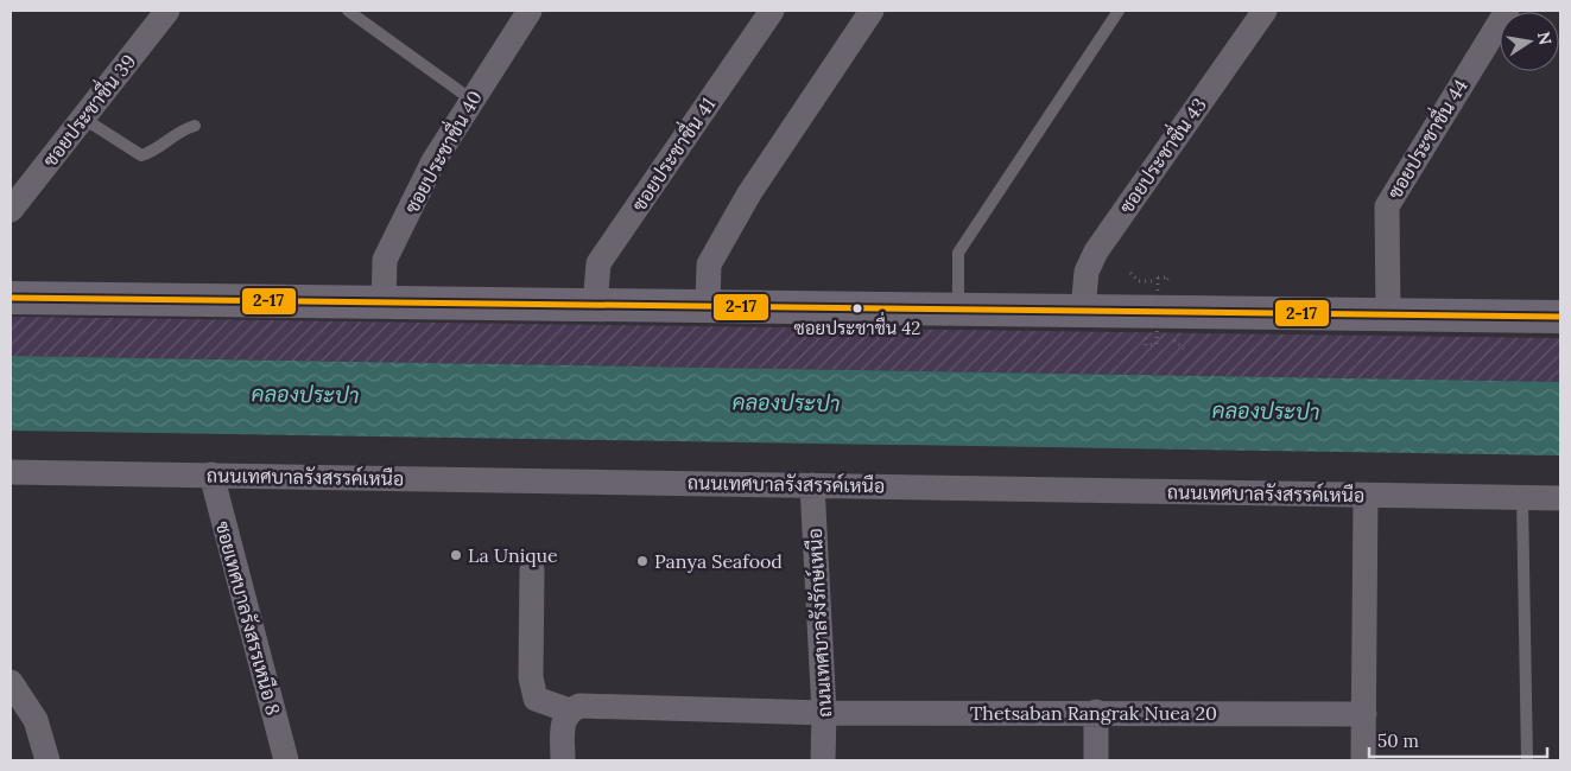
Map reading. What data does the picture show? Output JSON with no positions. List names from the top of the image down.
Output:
{
  "streets": {
    "street": [
      "ซอยประชาชื่น 39",
      "ซอยประชาชื่น 44",
      "ซอยประชาชื่น 40",
      "ซอยประชาชื่น 41",
      "ซอยประชาชื่น 43",
      "ถนนเทศบาลรังสรรค์เหนือ",
      "ซอยเทศบาลรังสรรเหนือ 8",
      "ถนนเทศบาลรังรักษ์เหนือ",
      "Thetsaban Rangrak Nuea 20"
    ]
  },
  "crossings": [
    ["ถนนเทศบาลรังสรรค์เหนือ", "ซอยเทศบาลรังสรรเหนือ 8"],
    ["ถนนเทศบาลรังสรรค์เหนือ", "ถนนเทศบาลรังรักษ์เหนือ"],
    ["ถนนเทศบาลรังรักษ์เหนือ", "Thetsaban Rangrak Nuea 20"]
  ],
  "water": ["คลองประปา"],
  "places": ["ซอยประชาชื่น 42", "La Unique", "Panya Seafood"],
  "lines": ["transit line 2-17"],
  "scale_bar": "50 m",
  "north": "right"
}
